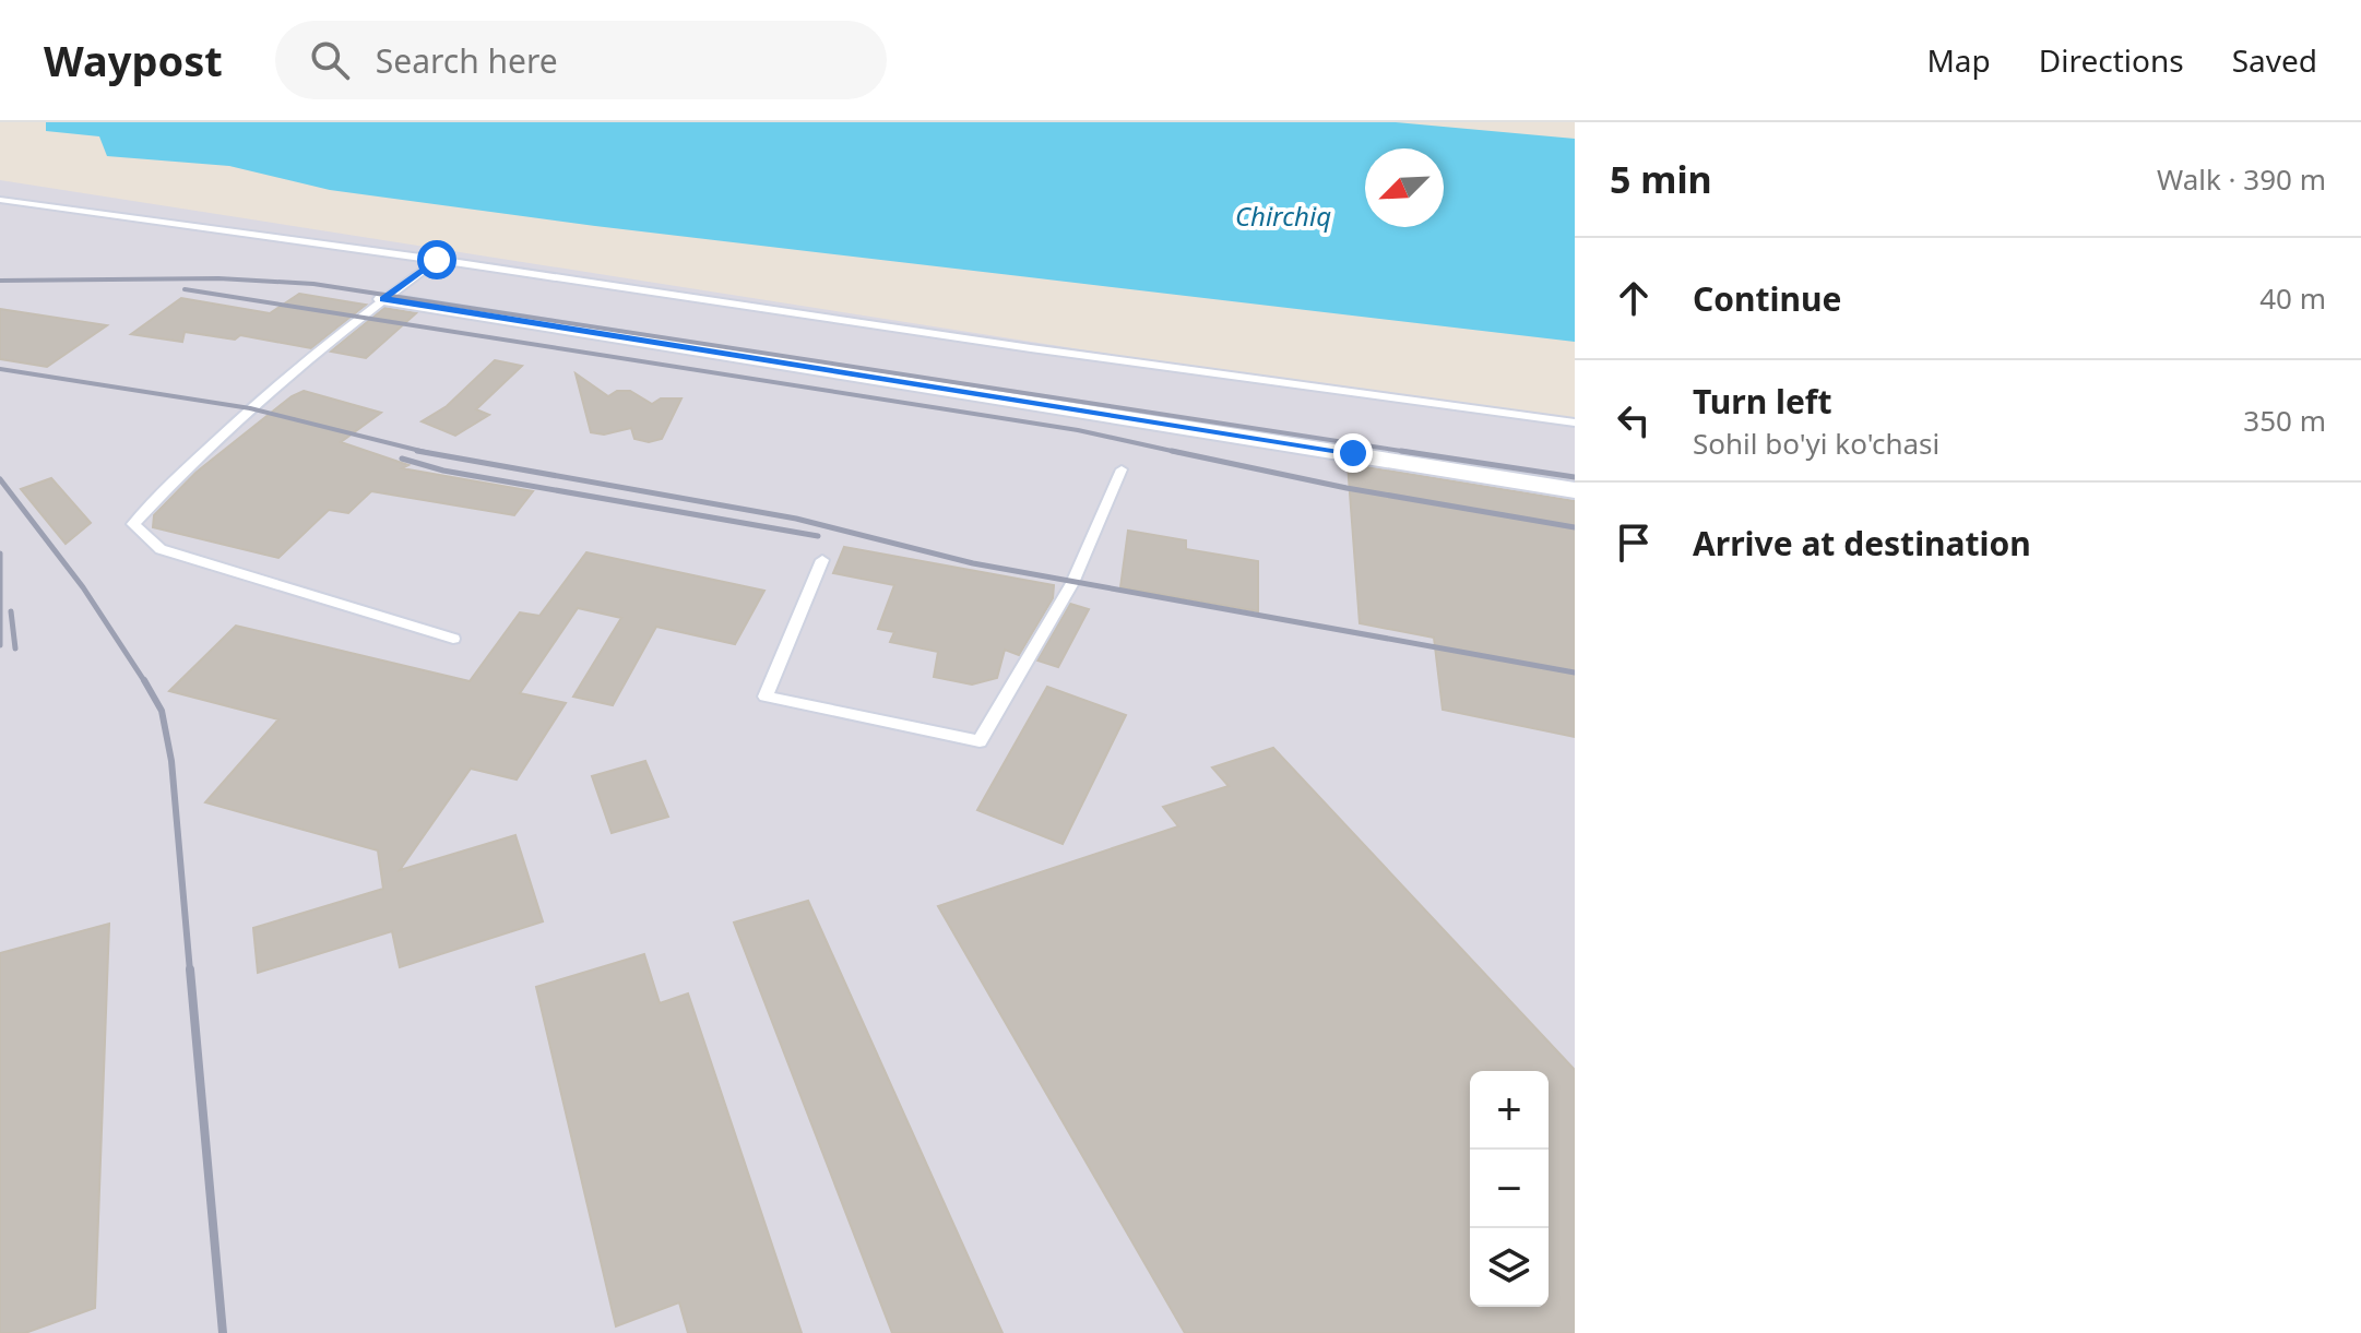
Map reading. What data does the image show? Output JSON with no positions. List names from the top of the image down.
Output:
{
  "water": ["Chirchiq"],
  "north": "bottom left",
  "page": {
    "header": "Waypost",
    "search": "Search here",
    "nav": ["Map", "Directions", "Saved"],
    "heading": ["5 min", "Walk · 390 m"],
    "list": [
      ["Continue", "40 m"],
      ["Turn left", "Sohil bo'yi ko'chasi", "350 m"],
      "Arrive at destination"
    ],
    "map_buttons": ["+", "−"]
  }
}
